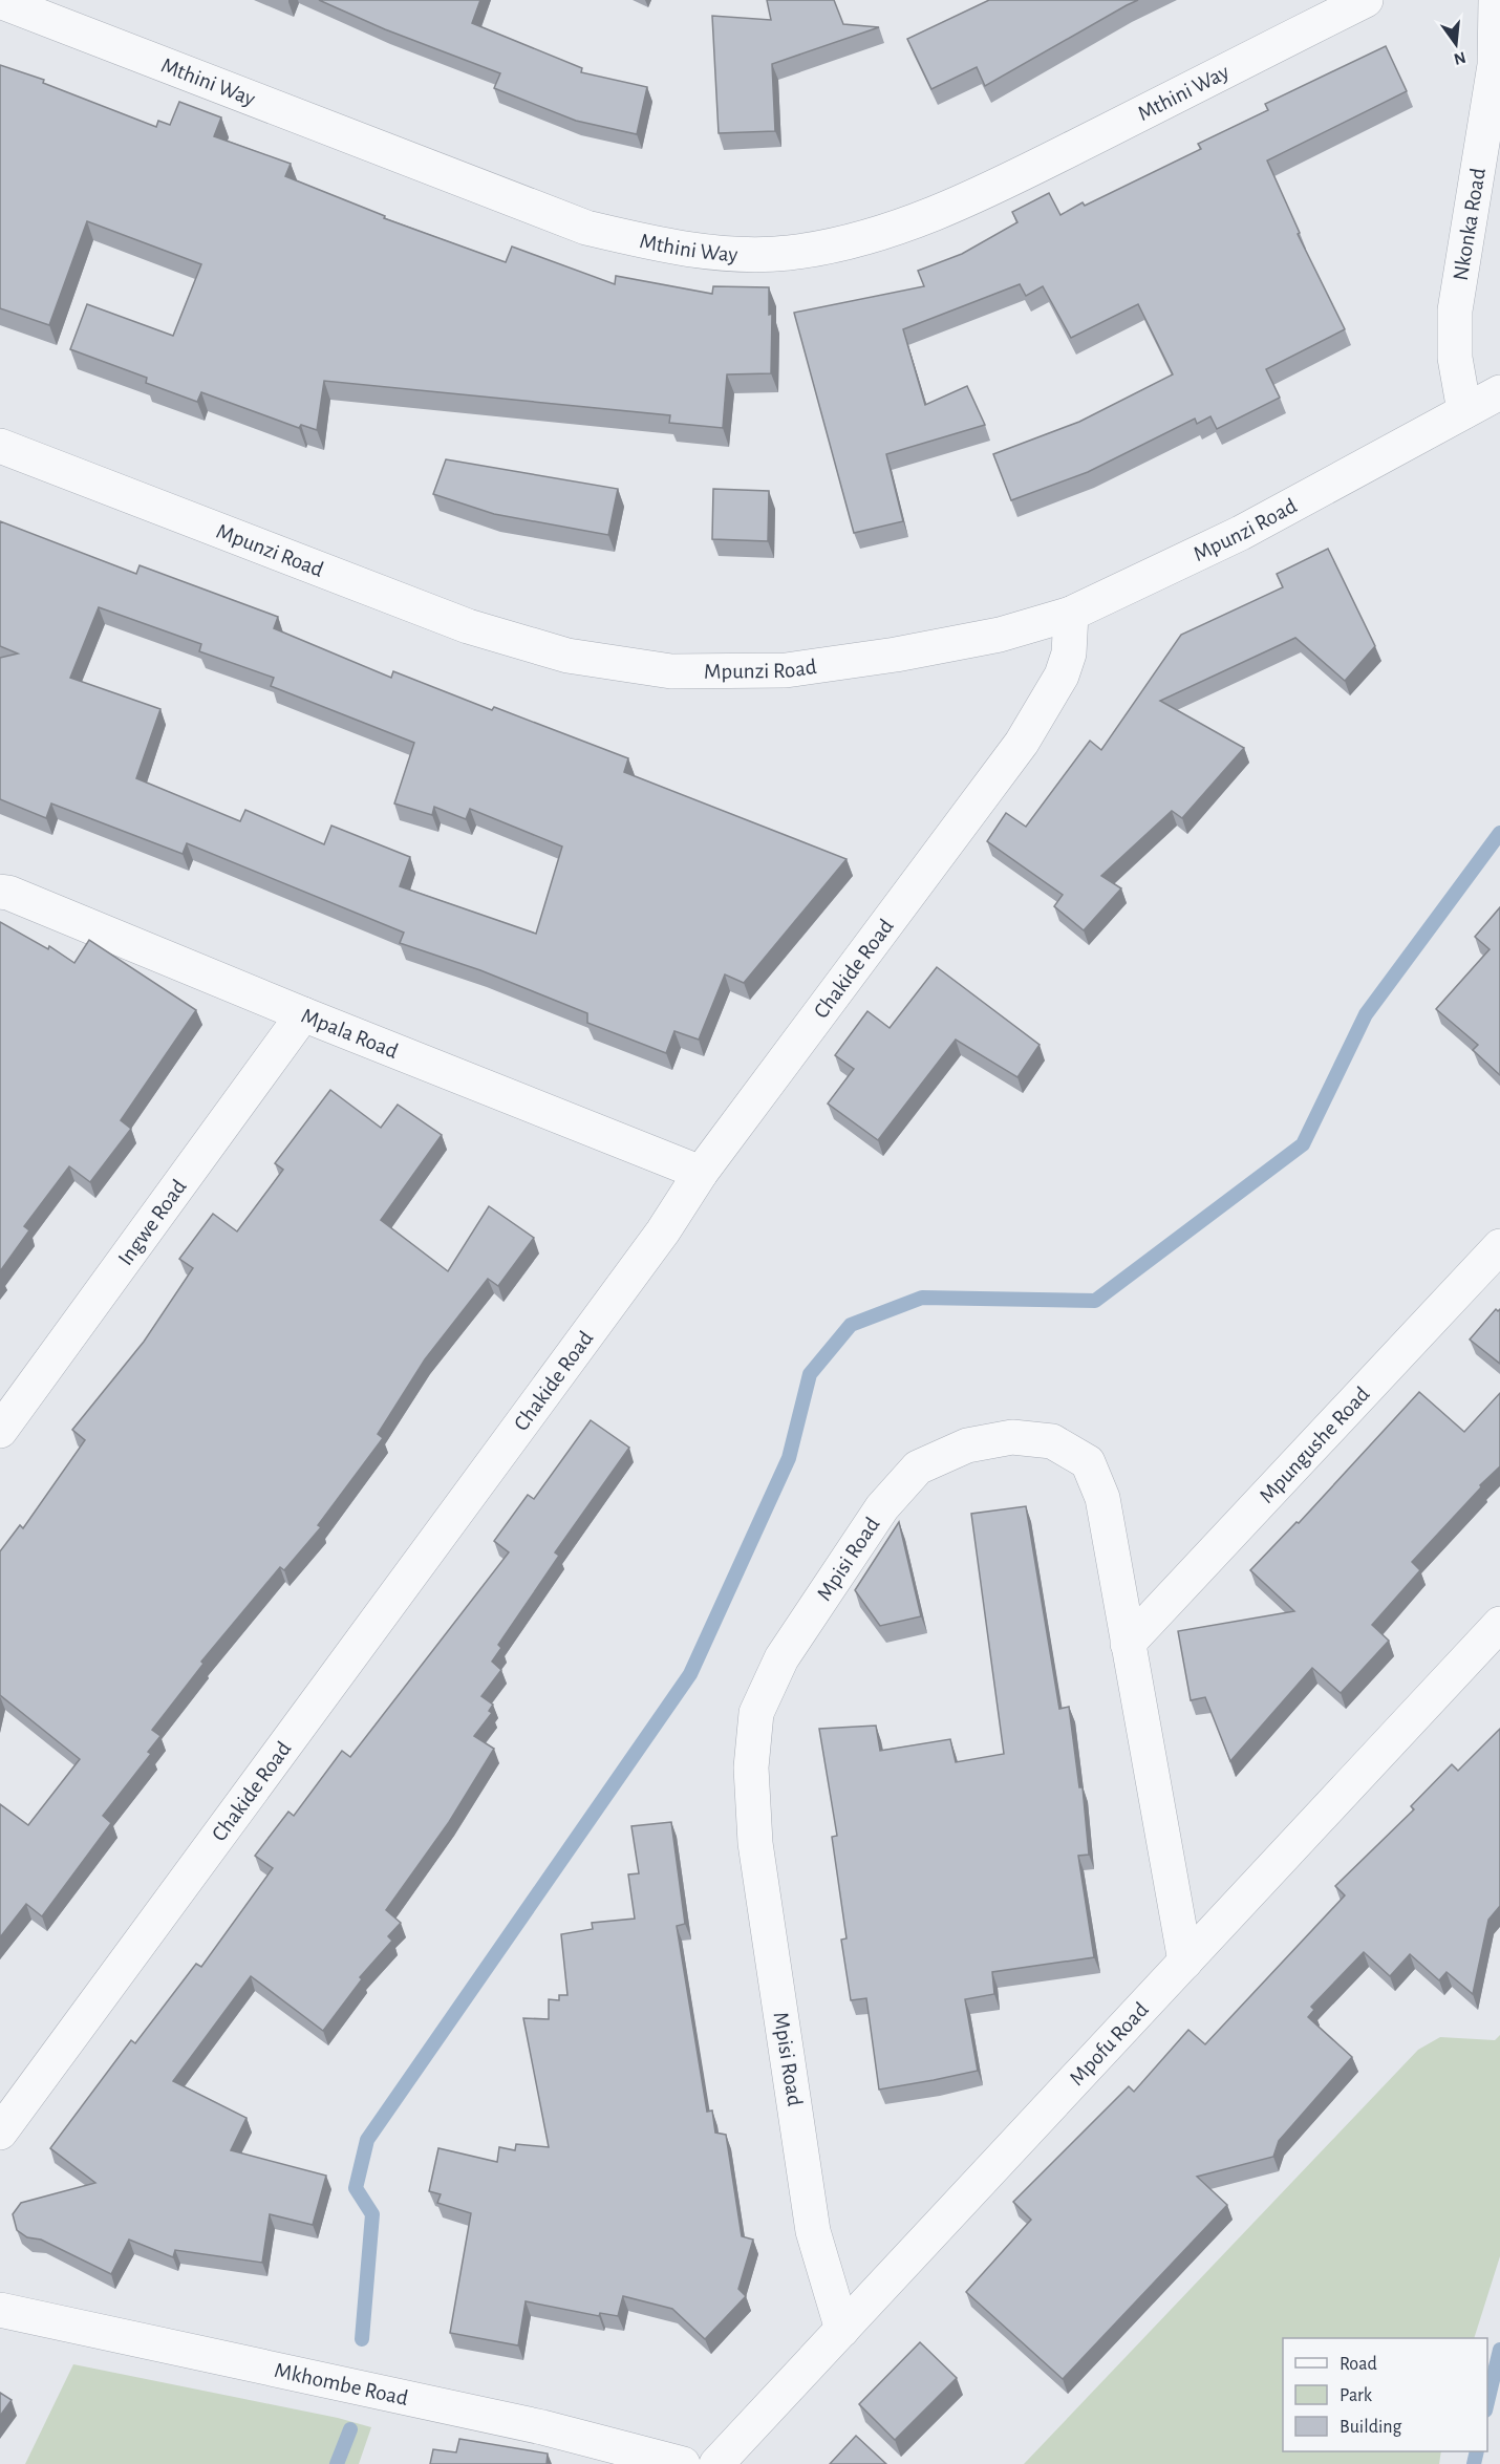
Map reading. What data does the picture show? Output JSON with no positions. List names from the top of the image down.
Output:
{
  "streets": {
    "street": [
      "Mthini Way",
      "Nkonka Road",
      "Mpunzi Road",
      "Chakide Road",
      "Mpala Road",
      "Ingwe Road",
      "Mpungushe Road",
      "Mpisi Road",
      "Mpofu Road",
      "Mkhombe Road"
    ]
  },
  "crossings": [
    ["Nkonka Road", "Mpunzi Road"],
    ["Mpunzi Road", "Chakide Road"],
    ["Chakide Road", "Mpala Road"],
    ["Mpala Road", "Ingwe Road"],
    ["Mpungushe Road", "Mpisi Road"],
    ["Mpisi Road", "Mpofu Road"]
  ],
  "legend": ["Road", "Park", "Building"],
  "north": "bottom"
}
